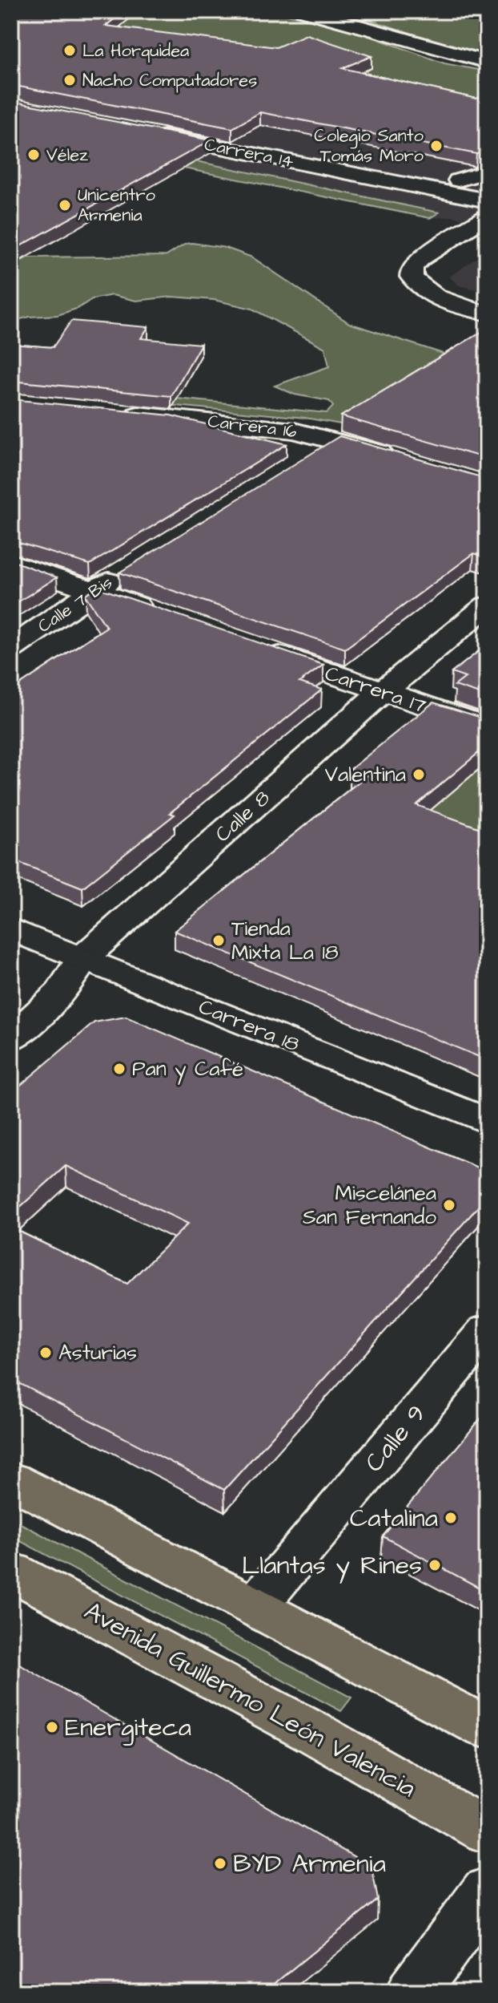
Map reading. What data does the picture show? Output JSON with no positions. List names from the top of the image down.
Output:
{
  "streets": {
    "main road": ["Avenida Guillermo León Valencia"],
    "street": [
      "Carrera 14",
      "Carrera 16",
      "Calle 7 Bis",
      "Carrera 17",
      "Calle 8",
      "Carrera 18",
      "Calle 9"
    ]
  },
  "crossings": [
    ["Carrera 17", "Calle 8"],
    ["Calle 8", "Carrera 18"]
  ],
  "places": [
    "La Horquidea",
    "Nacho Computadores",
    "Colegio Santo Tomás Moro",
    "Vélez",
    "Unicentro Armenia",
    "Valentina",
    "Tienda Mixta La 18",
    "Pan y Café",
    "Miscelánea San Fernando",
    "Asturias",
    "Catalina",
    "Llantas y Rines",
    "Energiteca",
    "BYD Armenia"
  ]
}
